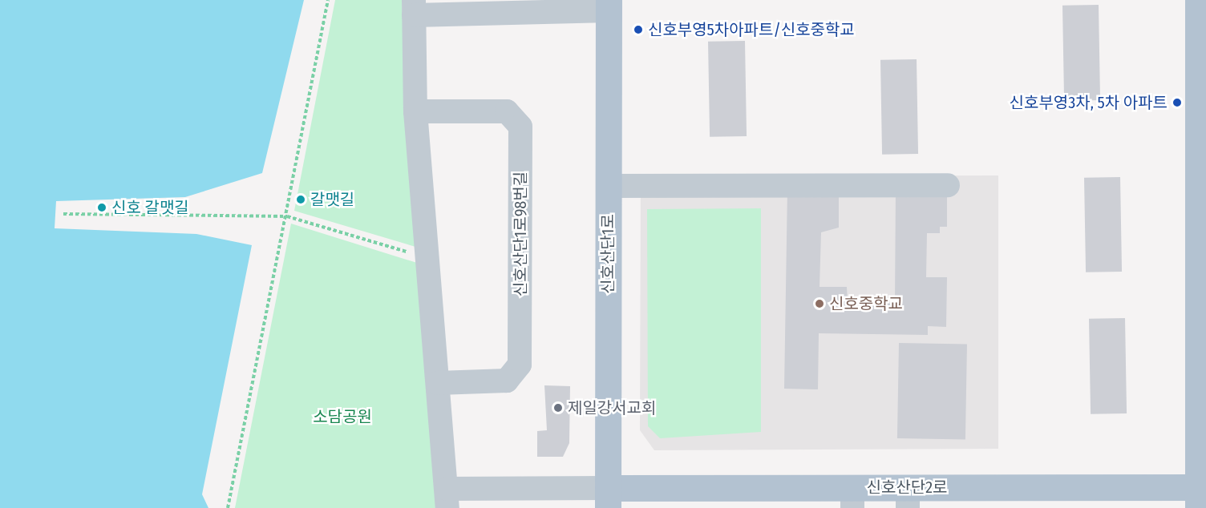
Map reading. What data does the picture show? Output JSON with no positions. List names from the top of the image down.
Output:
{
  "streets": {
    "main road": ["신호산단1로", "신호산단2로"],
    "street": ["신호산단1로98번길"]
  },
  "crossings": [
    ["신호산단1로", "신호산단2로"]
  ],
  "parks": ["소담공원"],
  "places": [
    "신호부영5차아파트/신호중학교",
    "신호부영3차, 5차 아파트",
    "갈맷길",
    "신호 갈맷길",
    "신호중학교",
    "제일강서교회"
  ]
}
